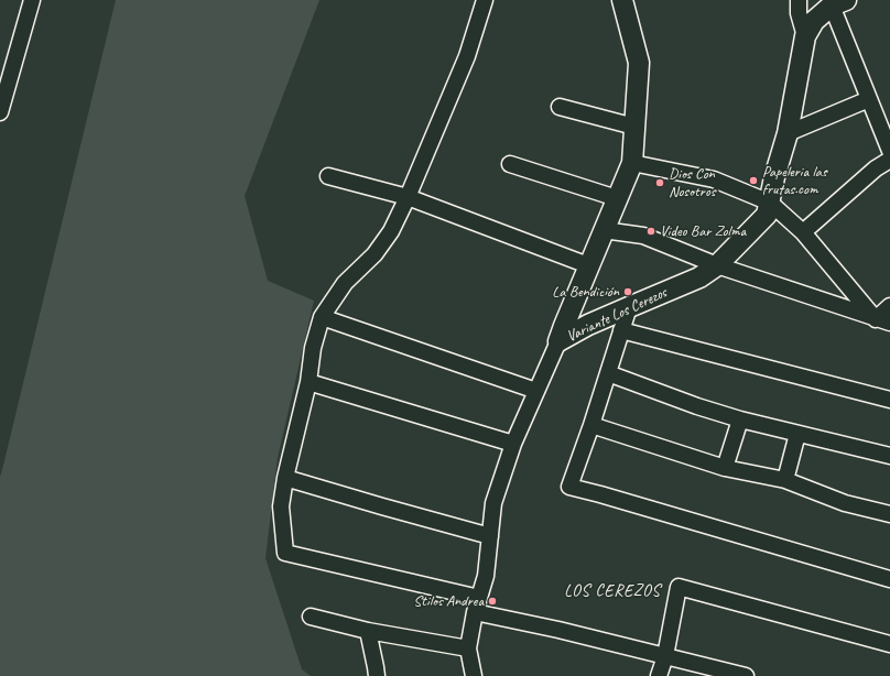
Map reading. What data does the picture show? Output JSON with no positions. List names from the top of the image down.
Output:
{
  "streets": {
    "street": ["Variante Los Cerezos"]
  },
  "districts": ["LOS CEREZOS"],
  "places": [
    "Papeleria las frutas.com",
    "Dios Con Nosotros",
    "Video Bar Zolma",
    "La Bendición",
    "Stilos Andrea"
  ]
}
